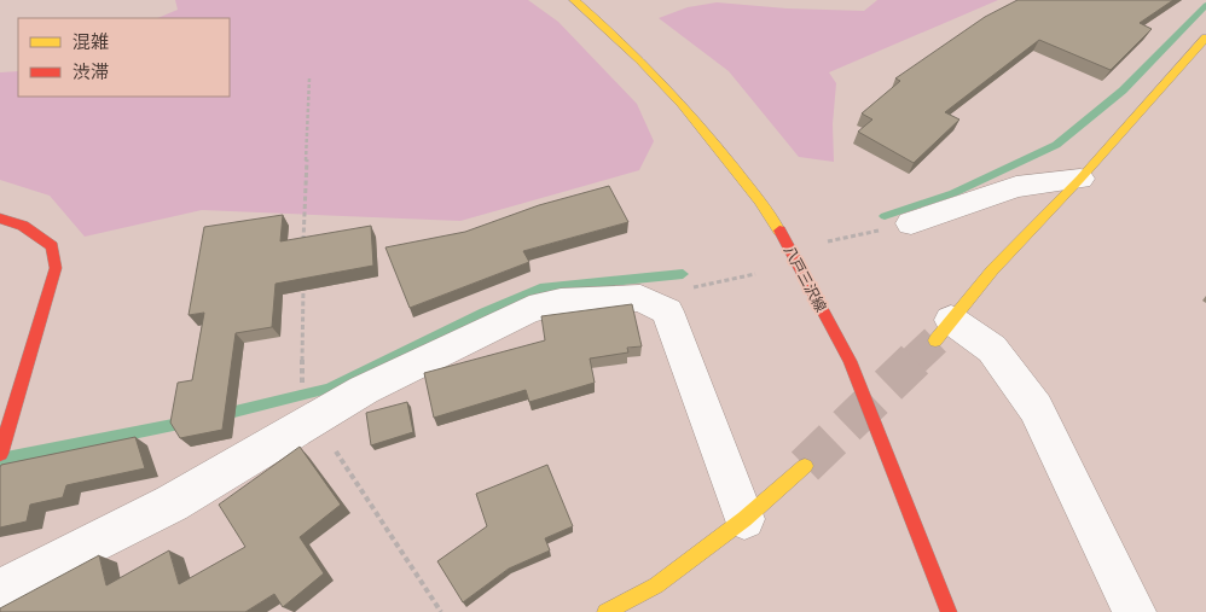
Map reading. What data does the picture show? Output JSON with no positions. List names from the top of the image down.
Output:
{
  "streets": {
    "street": ["八戸三沢線"]
  },
  "legend": ["混雑", "渋滞"]
}
